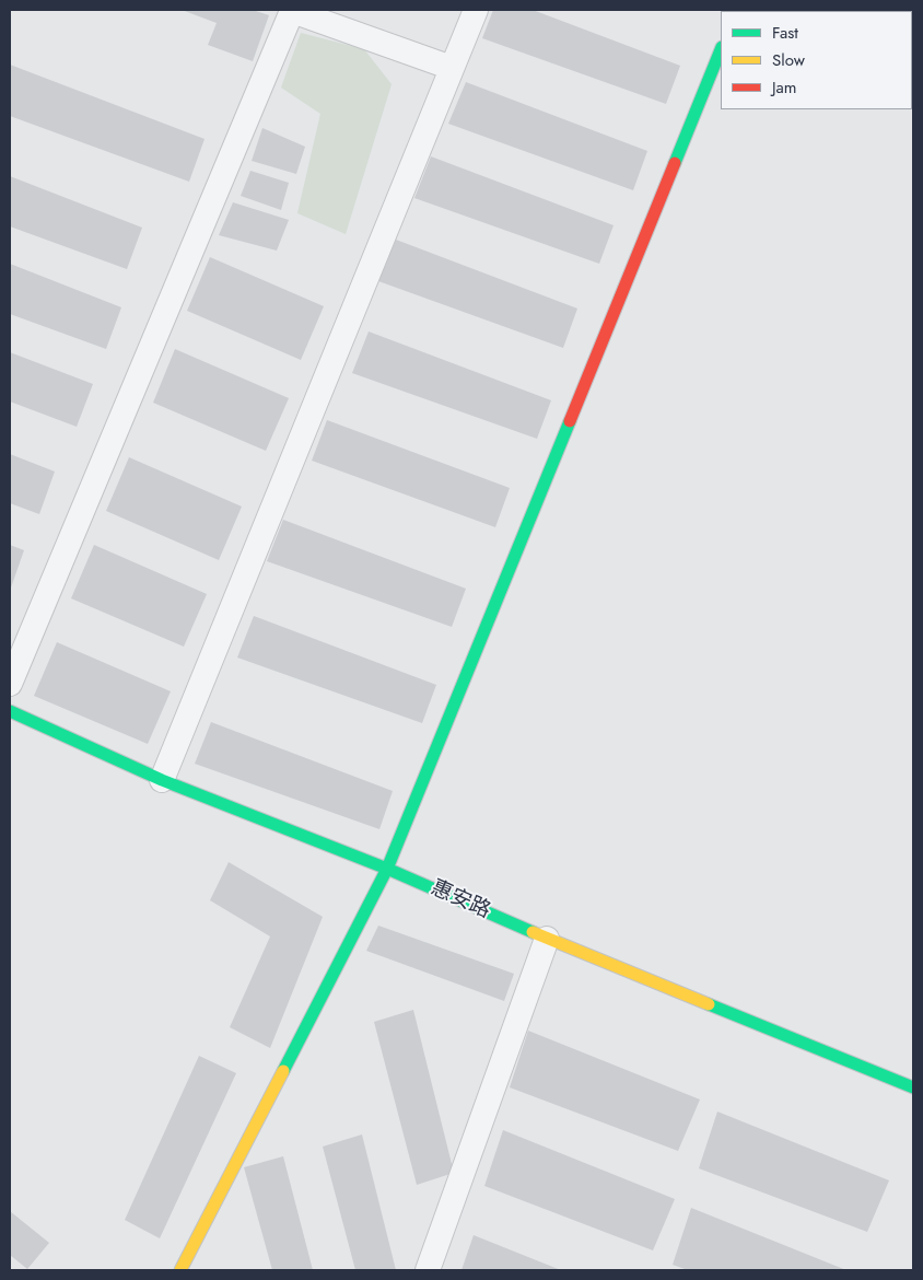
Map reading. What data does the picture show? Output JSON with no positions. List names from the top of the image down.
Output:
{
  "streets": {
    "street": ["惠安路"]
  },
  "legend": ["Fast", "Slow", "Jam"]
}
